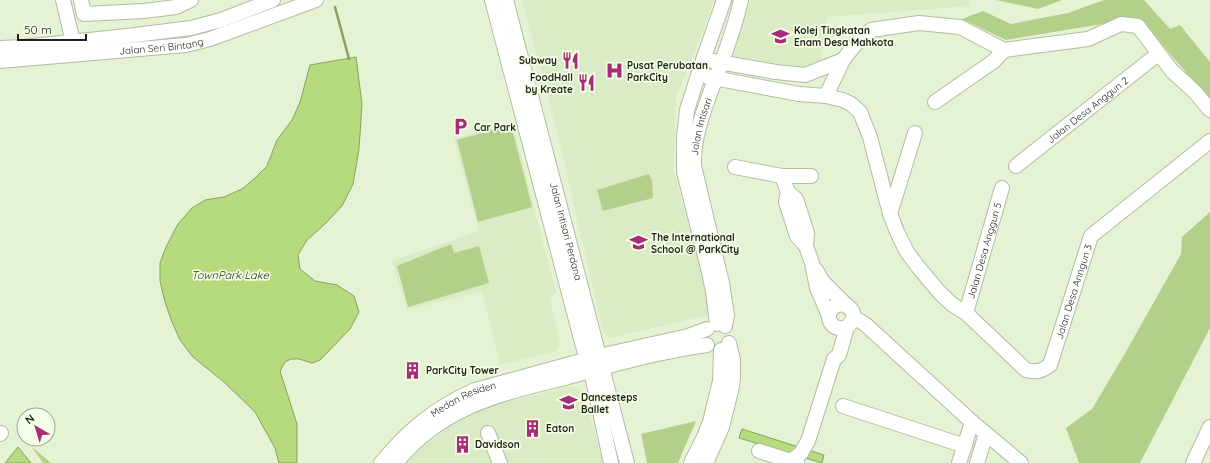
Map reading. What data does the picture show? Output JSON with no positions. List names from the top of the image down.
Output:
{
  "streets": {
    "street": [
      "Jalan Seri Bintang",
      "Jalan Desa Anggun 2",
      "Jalan Intisari",
      "Jalan Intisari Perdana",
      "Jalan Desa Anggun 5",
      "Jalan Desa Anngun 3",
      "Medan Residen"
    ]
  },
  "crossings": [
    ["Jalan Intisari", "Jalan Desa Anngun 3"],
    ["Jalan Intisari Perdana", "Medan Residen"],
    ["Jalan Desa Anggun 5", "Jalan Desa Anngun 3"]
  ],
  "water": ["TownPark Lake"],
  "places": {
    "school or university": ["Kolej Tingkatan Enam Desa Mahkota", "The International School @ ParkCity", "Dancesteps Ballet"],
    "restaurant": ["Subway", "FoodHall by Kreate"],
    "hospital": ["Pusat Perubatan ParkCity"],
    "parking": ["Car Park"],
    "building": ["ParkCity Tower", "Eaton", "Davidson"]
  },
  "scale_bar": "50 m",
  "north": "top left"
}
